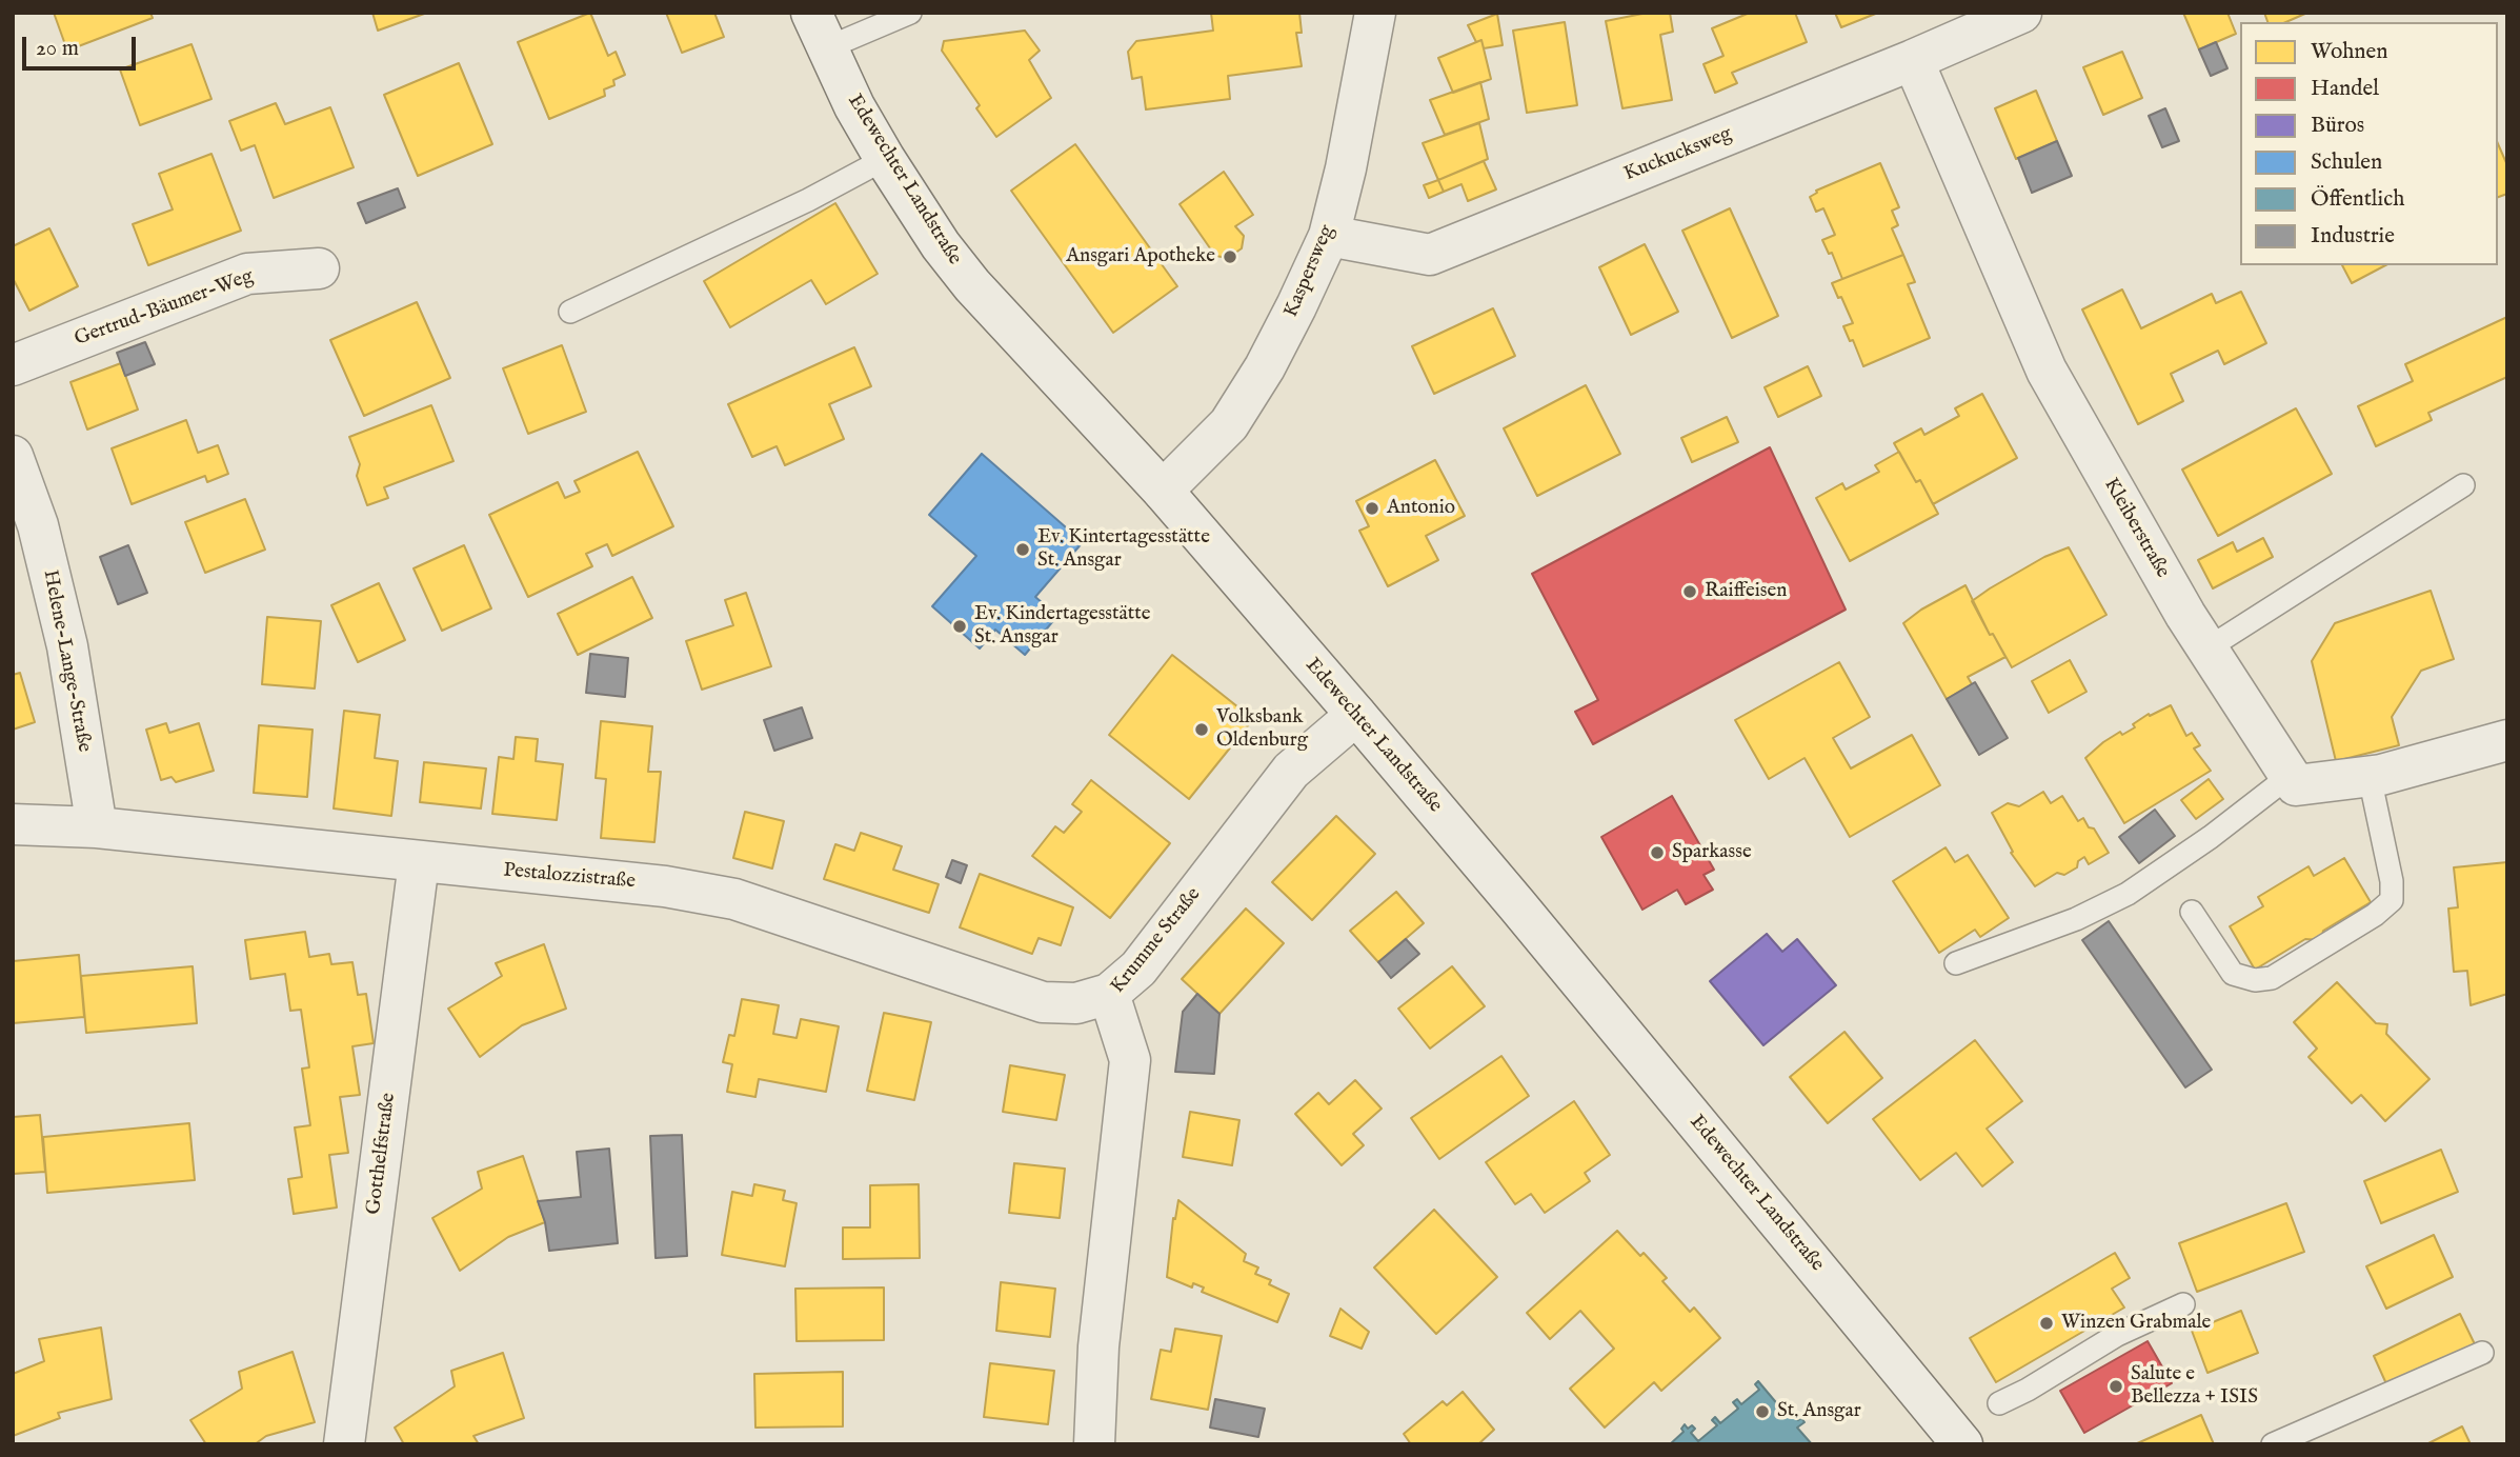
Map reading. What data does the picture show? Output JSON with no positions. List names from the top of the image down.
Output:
{
  "streets": {
    "street": [
      "Kuckucksweg",
      "Edewechter Landstraße",
      "Kaspersweg",
      "Gertrud-Bäumer-Weg",
      "Kleiberstraße",
      "Helene-Lange-Straße",
      "Pestalozzistraße",
      "Krumme Straße",
      "Gotthelfstraße"
    ]
  },
  "crossings": [
    ["Kuckucksweg", "Kaspersweg"],
    ["Kuckucksweg", "Kleiberstraße"],
    ["Edewechter Landstraße", "Kaspersweg"],
    ["Edewechter Landstraße", "Krumme Straße"],
    ["Helene-Lange-Straße", "Pestalozzistraße"],
    ["Pestalozzistraße", "Krumme Straße"],
    ["Pestalozzistraße", "Gotthelfstraße"]
  ],
  "places": [
    "Ansgari Apotheke",
    "Antonio",
    "Ev. Kintertagesstätte St. Ansgar",
    "Raiffeisen",
    "Ev. Kindertagesstätte St. Ansgar",
    "Volksbank Oldenburg",
    "Sparkasse",
    "Winzen Grabmale",
    "Salute e Bellezza + ISIS",
    "St. Ansgar"
  ],
  "legend": [
    "Wohnen",
    "Handel",
    "Büros",
    "Schulen",
    "Öffentlich",
    "Industrie"
  ],
  "scale_bar": "20 m"
}
